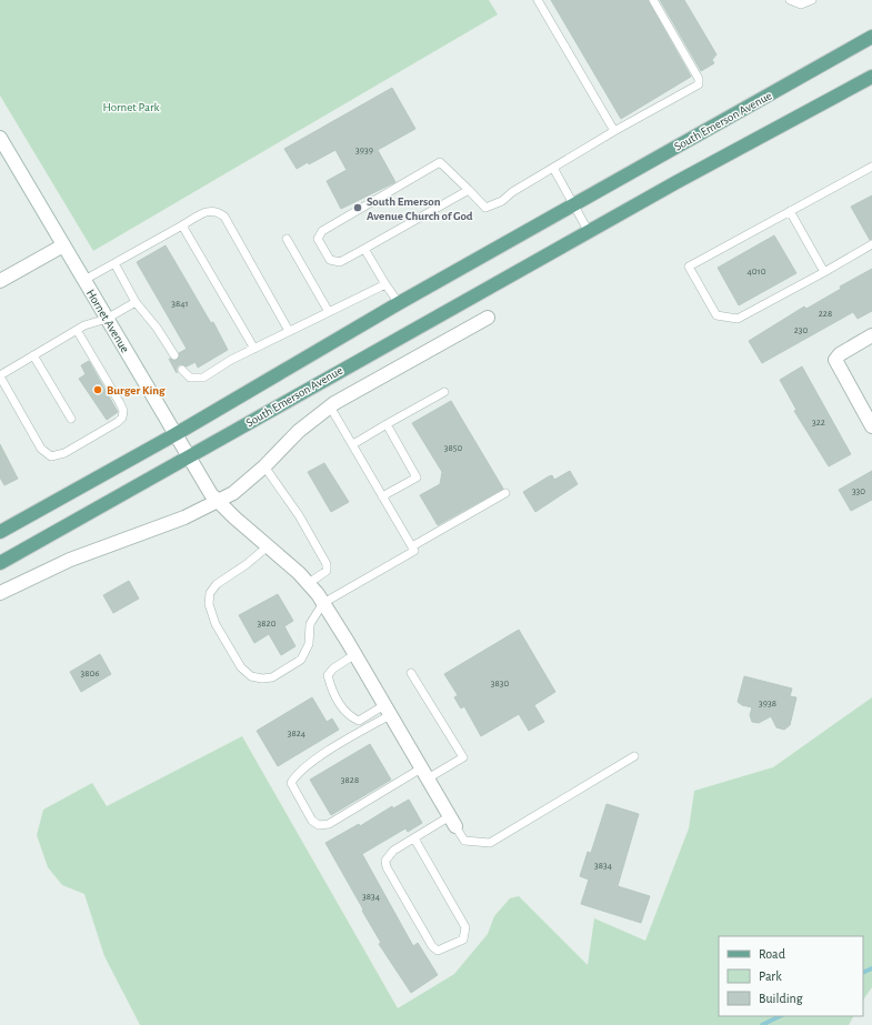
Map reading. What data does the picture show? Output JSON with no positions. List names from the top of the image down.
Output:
{
  "streets": {
    "main road": ["South Emerson Avenue"],
    "street": ["Hornet Avenue"]
  },
  "crossings": [
    ["South Emerson Avenue", "Hornet Avenue"]
  ],
  "parks": ["Hornet Park"],
  "places": ["South Emerson Avenue Church of God", "Burger King"],
  "house_numbers": [
    "3939",
    "4010",
    "3841",
    "228",
    "230",
    "322",
    "3850",
    "330",
    "3820",
    "3806",
    "3830",
    "3938",
    "3824",
    "3828",
    "3834",
    "3834"
  ],
  "legend": ["Road", "Park", "Building"]
}
